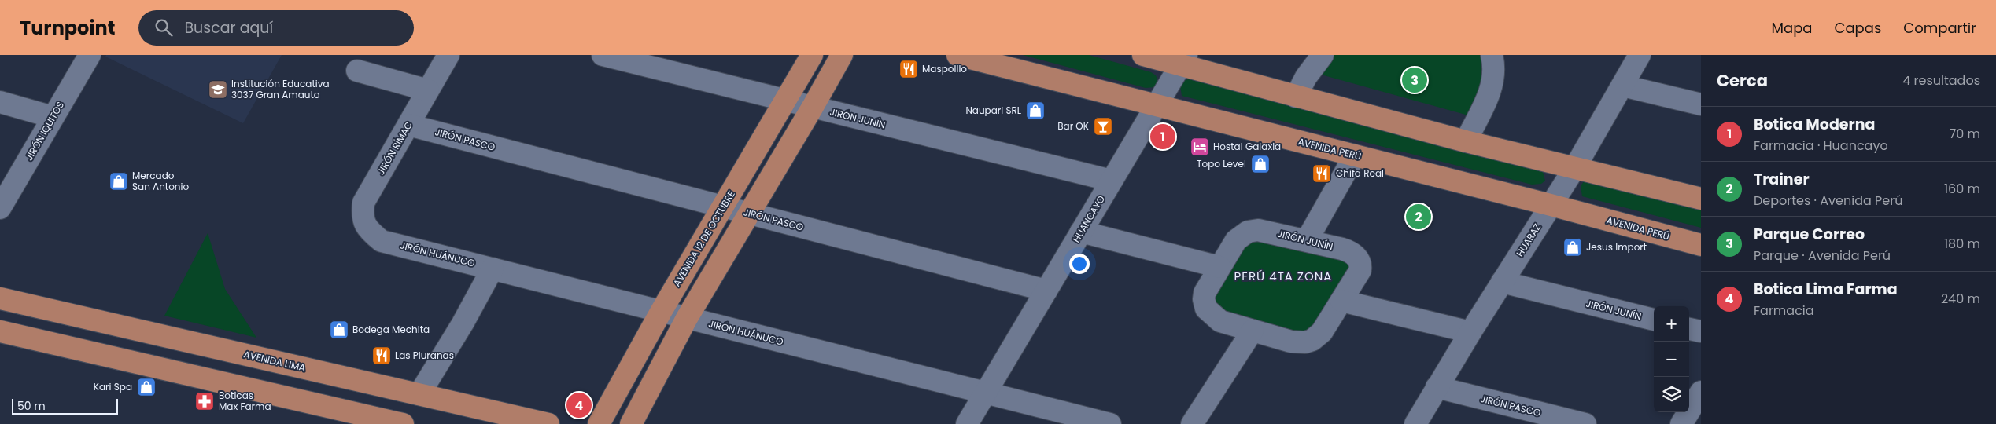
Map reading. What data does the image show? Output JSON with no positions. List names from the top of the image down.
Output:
{
  "streets": {
    "main road": ["AVENIDA PERÚ", "AVENIDA 12 DE OCTUBRE", "AVENIDA LIMA"],
    "street": [
      "JIRÓN JUNÍN",
      "JIRÓN IQUITOS",
      "JIRÓN PASCO",
      "JIRÓN RÍMAC",
      "HUANCAYO",
      "HUARAZ",
      "JIRÓN HUÁNUCO"
    ]
  },
  "crossings": [
    ["JIRÓN JUNÍN", "HUANCAYO"],
    ["JIRÓN JUNÍN", "AVENIDA 12 DE OCTUBRE"],
    ["JIRÓN JUNÍN", "HUARAZ"],
    ["JIRÓN PASCO", "JIRÓN RÍMAC"],
    ["JIRÓN PASCO", "HUANCAYO"],
    ["JIRÓN PASCO", "AVENIDA 12 DE OCTUBRE"],
    ["JIRÓN PASCO", "HUARAZ"],
    ["JIRÓN RÍMAC", "JIRÓN HUÁNUCO"],
    ["AVENIDA PERÚ", "HUANCAYO"],
    ["AVENIDA PERÚ", "HUARAZ"],
    ["HUANCAYO", "JIRÓN HUÁNUCO"],
    ["AVENIDA 12 DE OCTUBRE", "JIRÓN HUÁNUCO"]
  ],
  "districts": ["PERÚ 4TA ZONA"],
  "places": {
    "restaurant": ["Maspolllo", "Chifa Real", "Las Piuranas"],
    "school or university": ["Institución Educativa 3037 Gran Amauta"],
    "shop": [
      "Naupari SRL",
      "Topo Level",
      "Mercado San Antonio",
      "Jesus Import",
      "Bodega Mechita",
      "Kari Spa"
    ],
    "bar": ["Bar OK"],
    "hotel": ["Hostal Galaxia"],
    "pharmacy": ["Boticas Max Farma"]
  },
  "scale_bar": "50 m",
  "page": {
    "header": "Turnpoint",
    "search": "Buscar aquí",
    "nav": ["Mapa", "Capas", "Compartir"],
    "heading": ["Cerca", "4 resultados"],
    "pins": [
      "3",
      "1",
      "2",
      "4"
    ],
    "list": [
      {
        "mark": "1",
        "name": "Botica Moderna",
        "note": "Farmacia · Huancayo",
        "value": "70 m"
      },
      {
        "mark": "2",
        "name": "Trainer",
        "note": "Deportes · Avenida Perú",
        "value": "160 m"
      },
      {
        "mark": "3",
        "name": "Parque Correo",
        "note": "Parque · Avenida Perú",
        "value": "180 m"
      },
      {
        "mark": "4",
        "name": "Botica Lima Farma",
        "note": "Farmacia",
        "value": "240 m"
      }
    ],
    "map_buttons": ["+", "−"],
    "scale": "50 m"
  }
}
